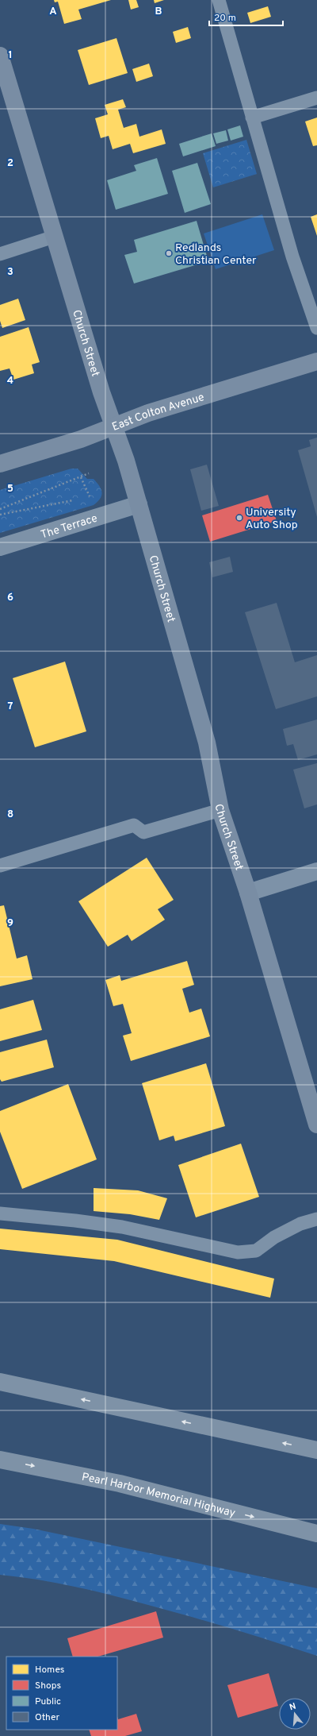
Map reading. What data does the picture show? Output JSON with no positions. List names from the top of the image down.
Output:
{
  "streets": {
    "highway": ["Pearl Harbor Memorial Highway"],
    "street": ["Church Street", "East Colton Avenue", "The Terrace"]
  },
  "crossings": [
    ["Church Street", "East Colton Avenue"],
    ["Church Street", "The Terrace"]
  ],
  "places": ["Redlands Christian Center", "University Auto Shop"],
  "legend": [
    "Homes",
    "Shops",
    "Public",
    "Other"
  ],
  "scale_bar": "20 m",
  "north": "top",
  "grid": {
    "columns": ["A", "B"],
    "rows": [
      "1",
      "2",
      "3",
      "4",
      "5",
      "6",
      "7",
      "8",
      "9"
    ]
  }
}
